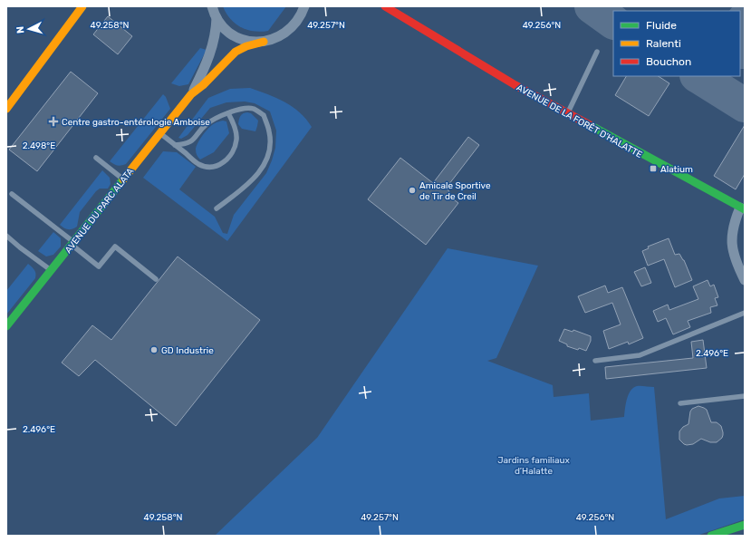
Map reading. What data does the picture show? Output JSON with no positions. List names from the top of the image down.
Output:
{
  "streets": {
    "main road": ["AVENUE DE LA FORÊT D'HALATTE", "AVENUE DU PARC ALATA"]
  },
  "parks": ["Jardins familiaux d’Halatte"],
  "places": {
    "health": ["Centre gastro-entérologie Amboise"],
    "transit": ["Alatium"],
    "other": ["Amicale Sportive de Tir de Creil", "GD Industrie"]
  },
  "legend": ["Fluide", "Ralenti", "Bouchon"],
  "north": "left",
  "coordinates": [
    "49.258°N",
    "49.257°N",
    "49.256°N",
    "2.498°E",
    "2.496°E"
  ]
}
